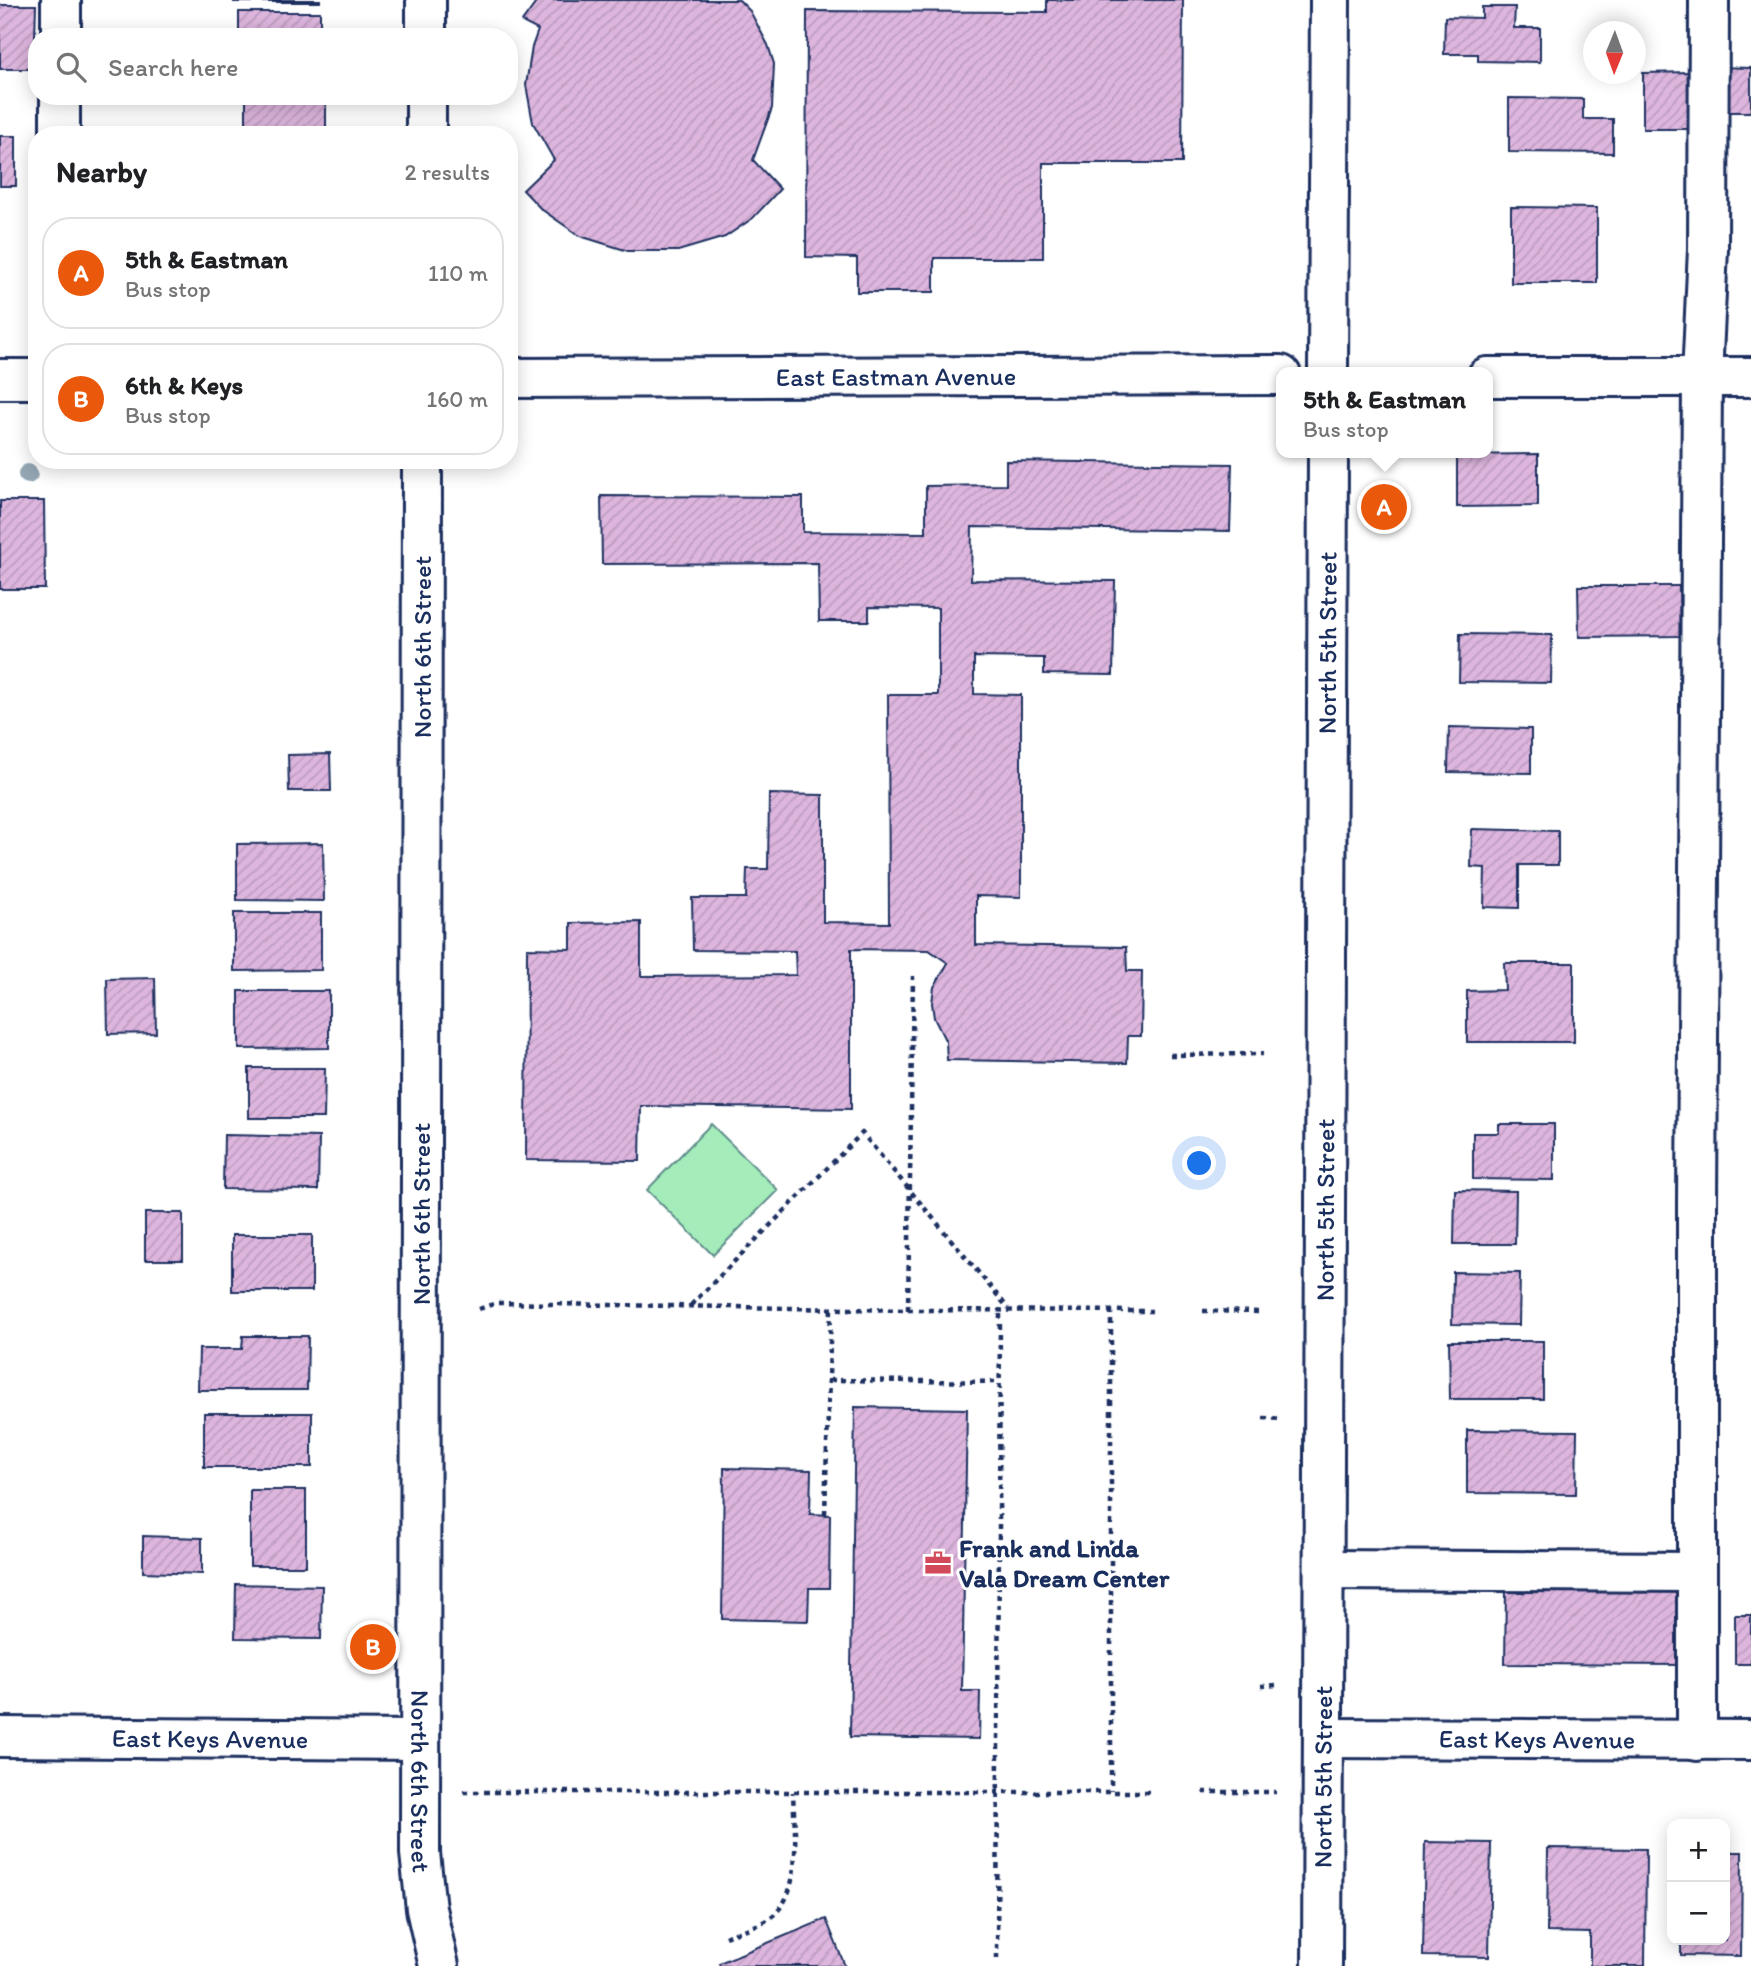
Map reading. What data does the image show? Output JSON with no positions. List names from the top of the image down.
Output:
{
  "streets": {
    "main road": [
      "East Eastman Avenue",
      "North 5th Street",
      "North 6th Street",
      "East Keys Avenue"
    ]
  },
  "crossings": [
    ["North 5th Street", "East Keys Avenue"],
    ["North 6th Street", "East Keys Avenue"]
  ],
  "places": {
    "office": ["Frank and Linda Vala Dream Center"]
  },
  "north": "bottom",
  "page": {
    "search": "Search here",
    "heading": ["Nearby", "2 results"],
    "list": [
      {
        "mark": "A",
        "name": "5th & Eastman",
        "note": "Bus stop",
        "value": "110 m"
      },
      {
        "mark": "B",
        "name": "6th & Keys",
        "note": "Bus stop",
        "value": "160 m"
      }
    ],
    "popup": ["5th & Eastman", "Bus stop"],
    "pins": ["A", "B"],
    "map_buttons": ["+", "−"]
  }
}
